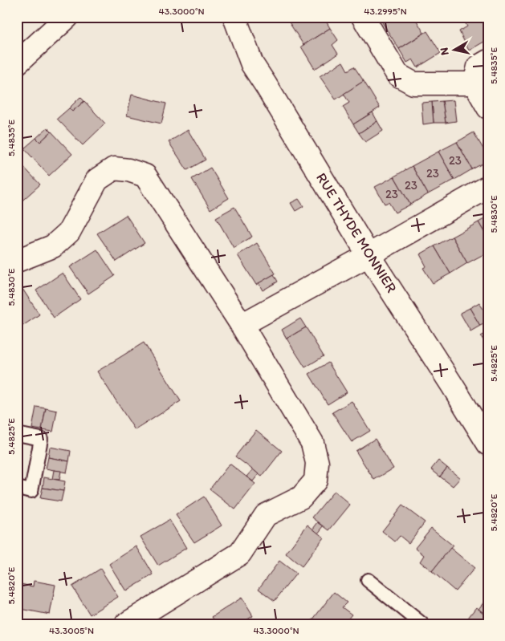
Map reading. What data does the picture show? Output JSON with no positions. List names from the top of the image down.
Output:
{
  "streets": {
    "street": ["RUE THYDE MONNIER"]
  },
  "house_numbers": [
    "23",
    "23",
    "23",
    "23"
  ],
  "north": "left",
  "coordinates": [
    "43.3000°N",
    "43.2995°N",
    "5.4835°E",
    "5.4830°E",
    "5.4825°E",
    "5.4820°E",
    "43.3005°N"
  ]
}
